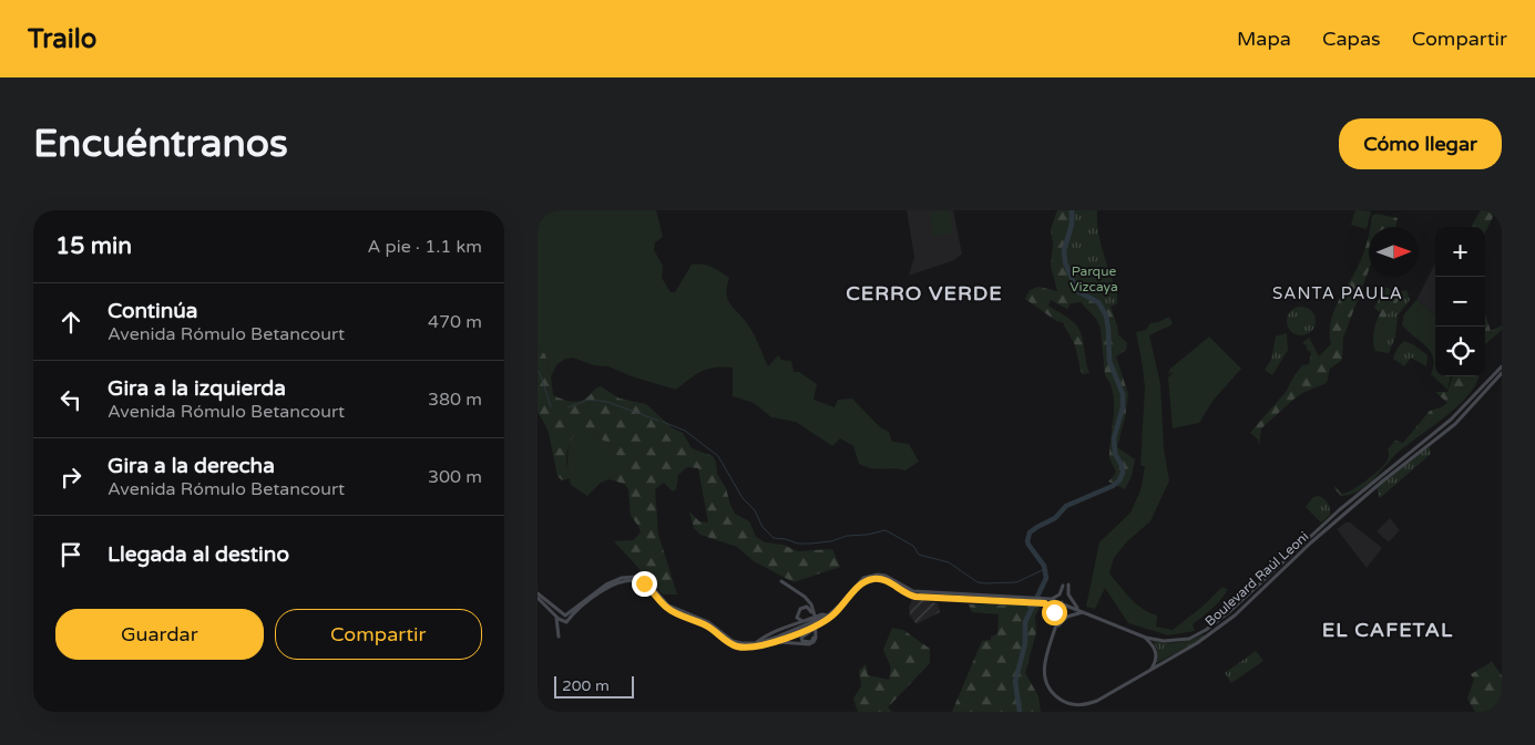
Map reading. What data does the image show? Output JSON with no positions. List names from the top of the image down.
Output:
{
  "streets": {
    "main road": ["Boulevard Raúl Leoni"]
  },
  "districts": ["CERRO VERDE", "SANTA PAULA", "EL CAFETAL"],
  "parks": ["Parque Vizcaya"],
  "scale_bar": "200 m",
  "north": "right",
  "page": {
    "header": "Trailo",
    "nav": ["Mapa", "Capas", "Compartir"],
    "buttons": [
      "Cómo llegar",
      ["Guardar", "Compartir"]
    ],
    "title": "Encuéntranos",
    "heading": ["15 min", "A pie · 1.1 km"],
    "map_buttons": ["+", "−"],
    "list": [
      ["Continúa", "Avenida Rómulo Betancourt", "470 m"],
      ["Gira a la izquierda", "Avenida Rómulo Betancourt", "380 m"],
      ["Gira a la derecha", "Avenida Rómulo Betancourt", "300 m"],
      "Llegada al destino"
    ],
    "scale": "200 m"
  }
}
